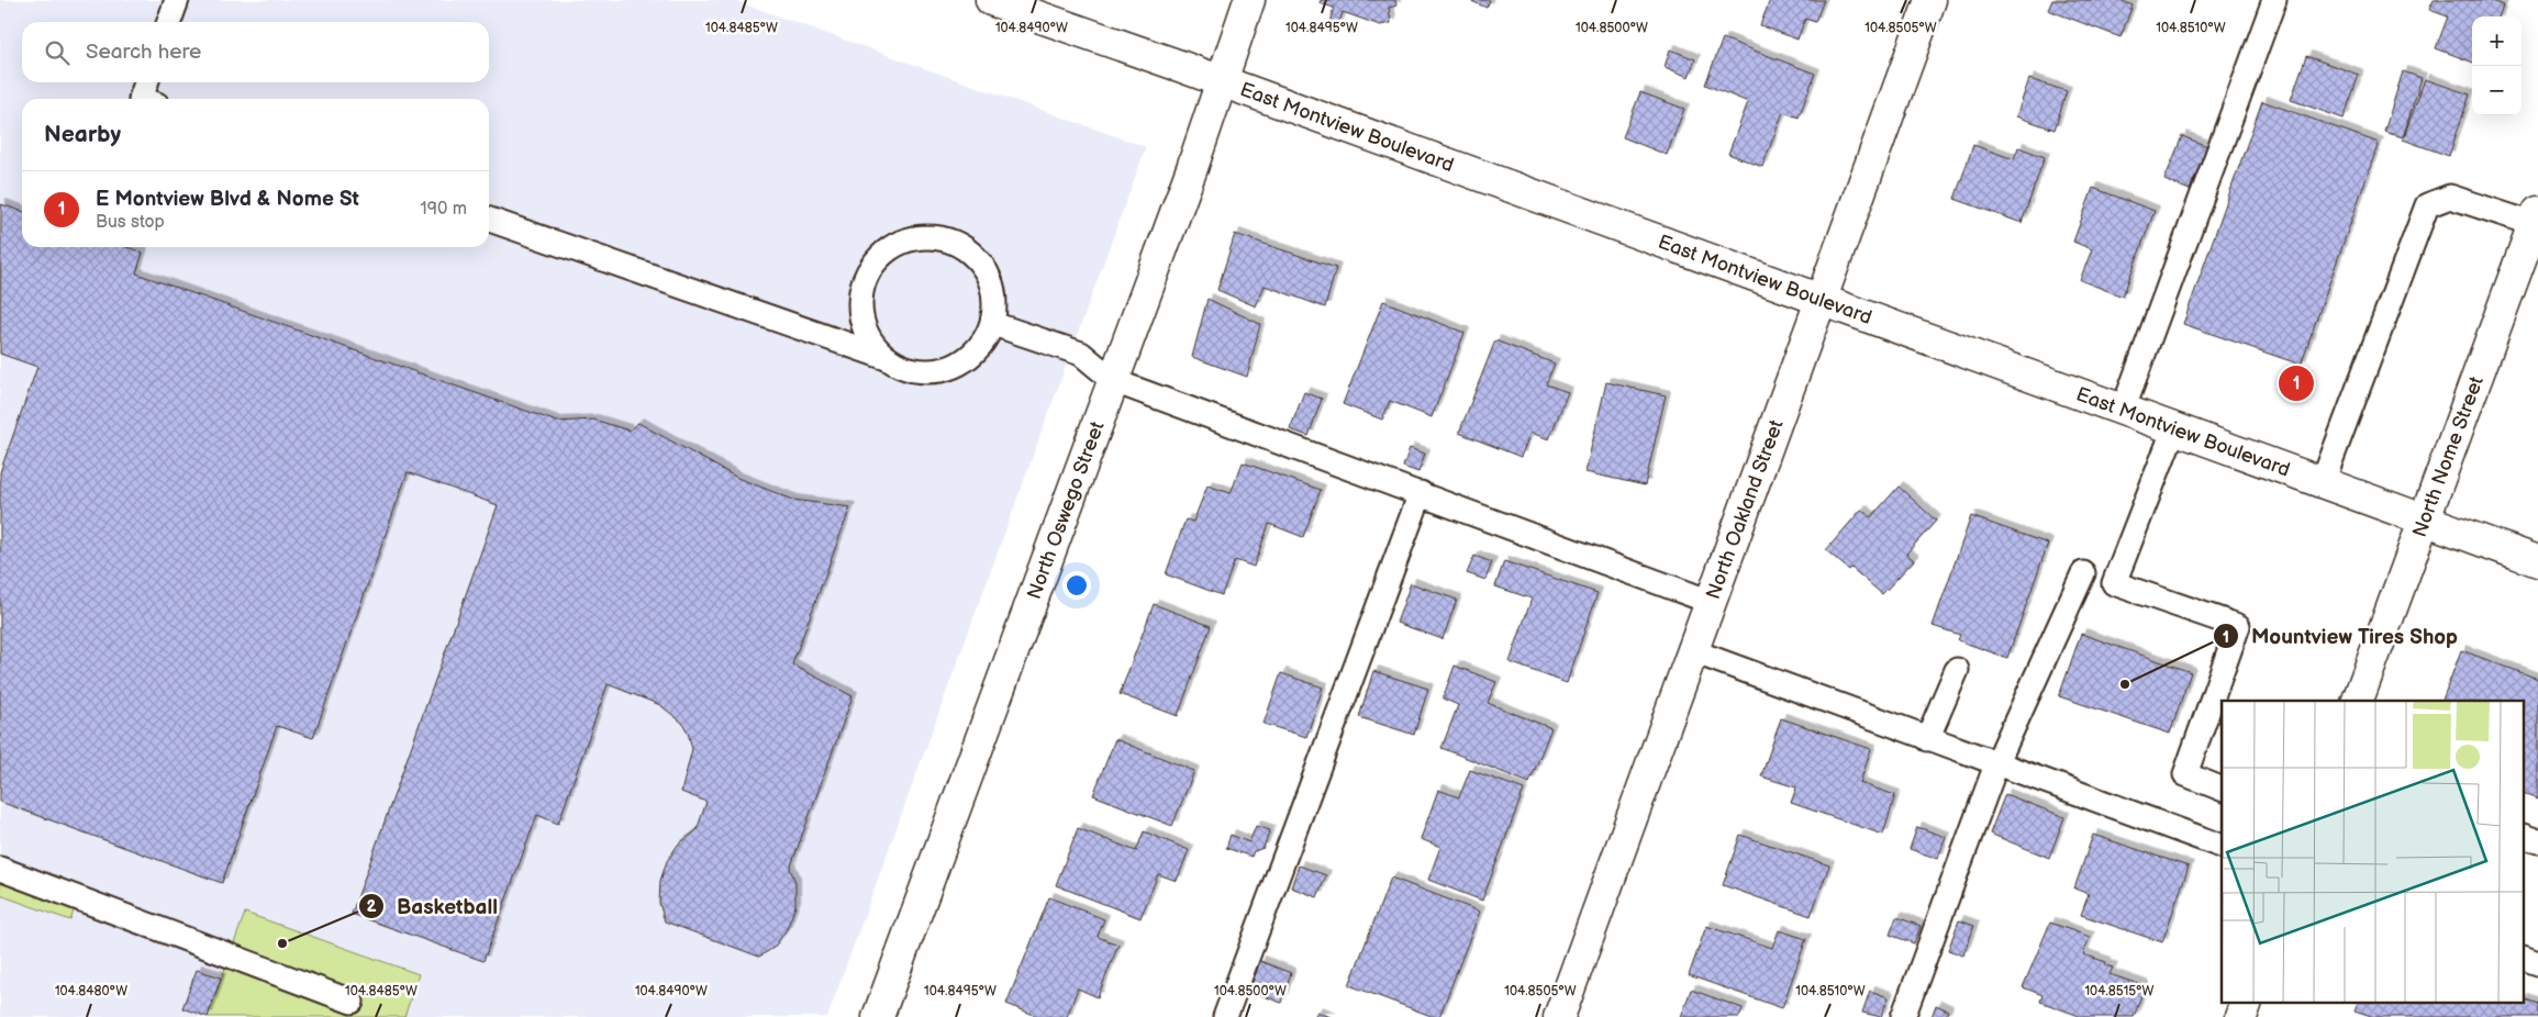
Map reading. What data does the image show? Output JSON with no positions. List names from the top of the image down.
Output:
{
  "streets": {
    "street": [
      "East Montview Boulevard",
      "North Nome Street",
      "North Oakland Street",
      "North Oswego Street"
    ]
  },
  "crossings": [
    ["East Montview Boulevard", "North Nome Street"],
    ["East Montview Boulevard", "North Oakland Street"],
    ["East Montview Boulevard", "North Oswego Street"]
  ],
  "places": ["Mountview Tires Shop", "Basketball"],
  "page": {
    "map_buttons": ["+", "−"],
    "search": "Search here",
    "heading": "Nearby",
    "list": [
      {
        "mark": "1",
        "name": "E Montview Blvd & Nome St",
        "note": "Bus stop",
        "value": "190 m"
      }
    ],
    "pins": "1"
  },
  "coordinates": [
    "104.8485°W",
    "104.8490°W",
    "104.8495°W",
    "104.8500°W",
    "104.8505°W",
    "104.8510°W",
    "104.8480°W",
    "104.8515°W"
  ]
}
